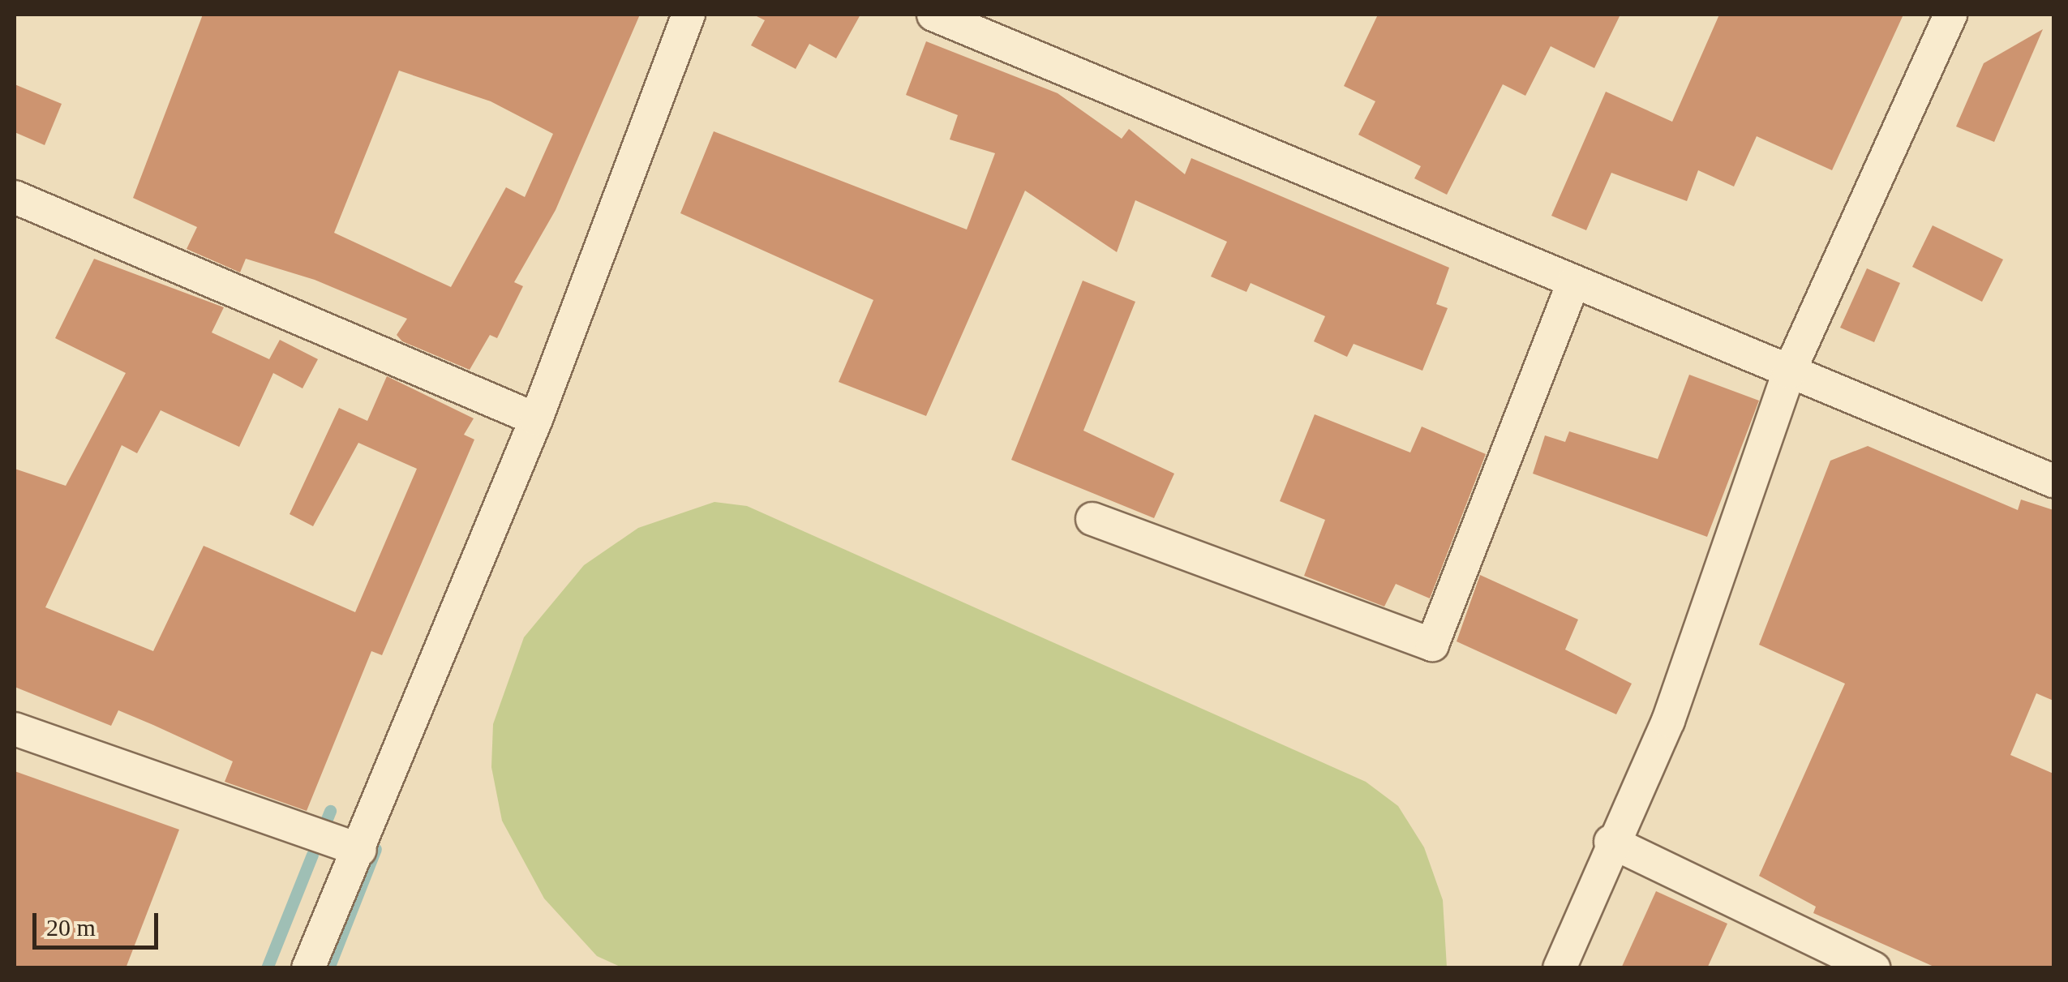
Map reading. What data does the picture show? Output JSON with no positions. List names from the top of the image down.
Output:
{
  "scale_bar": "20 m"
}
